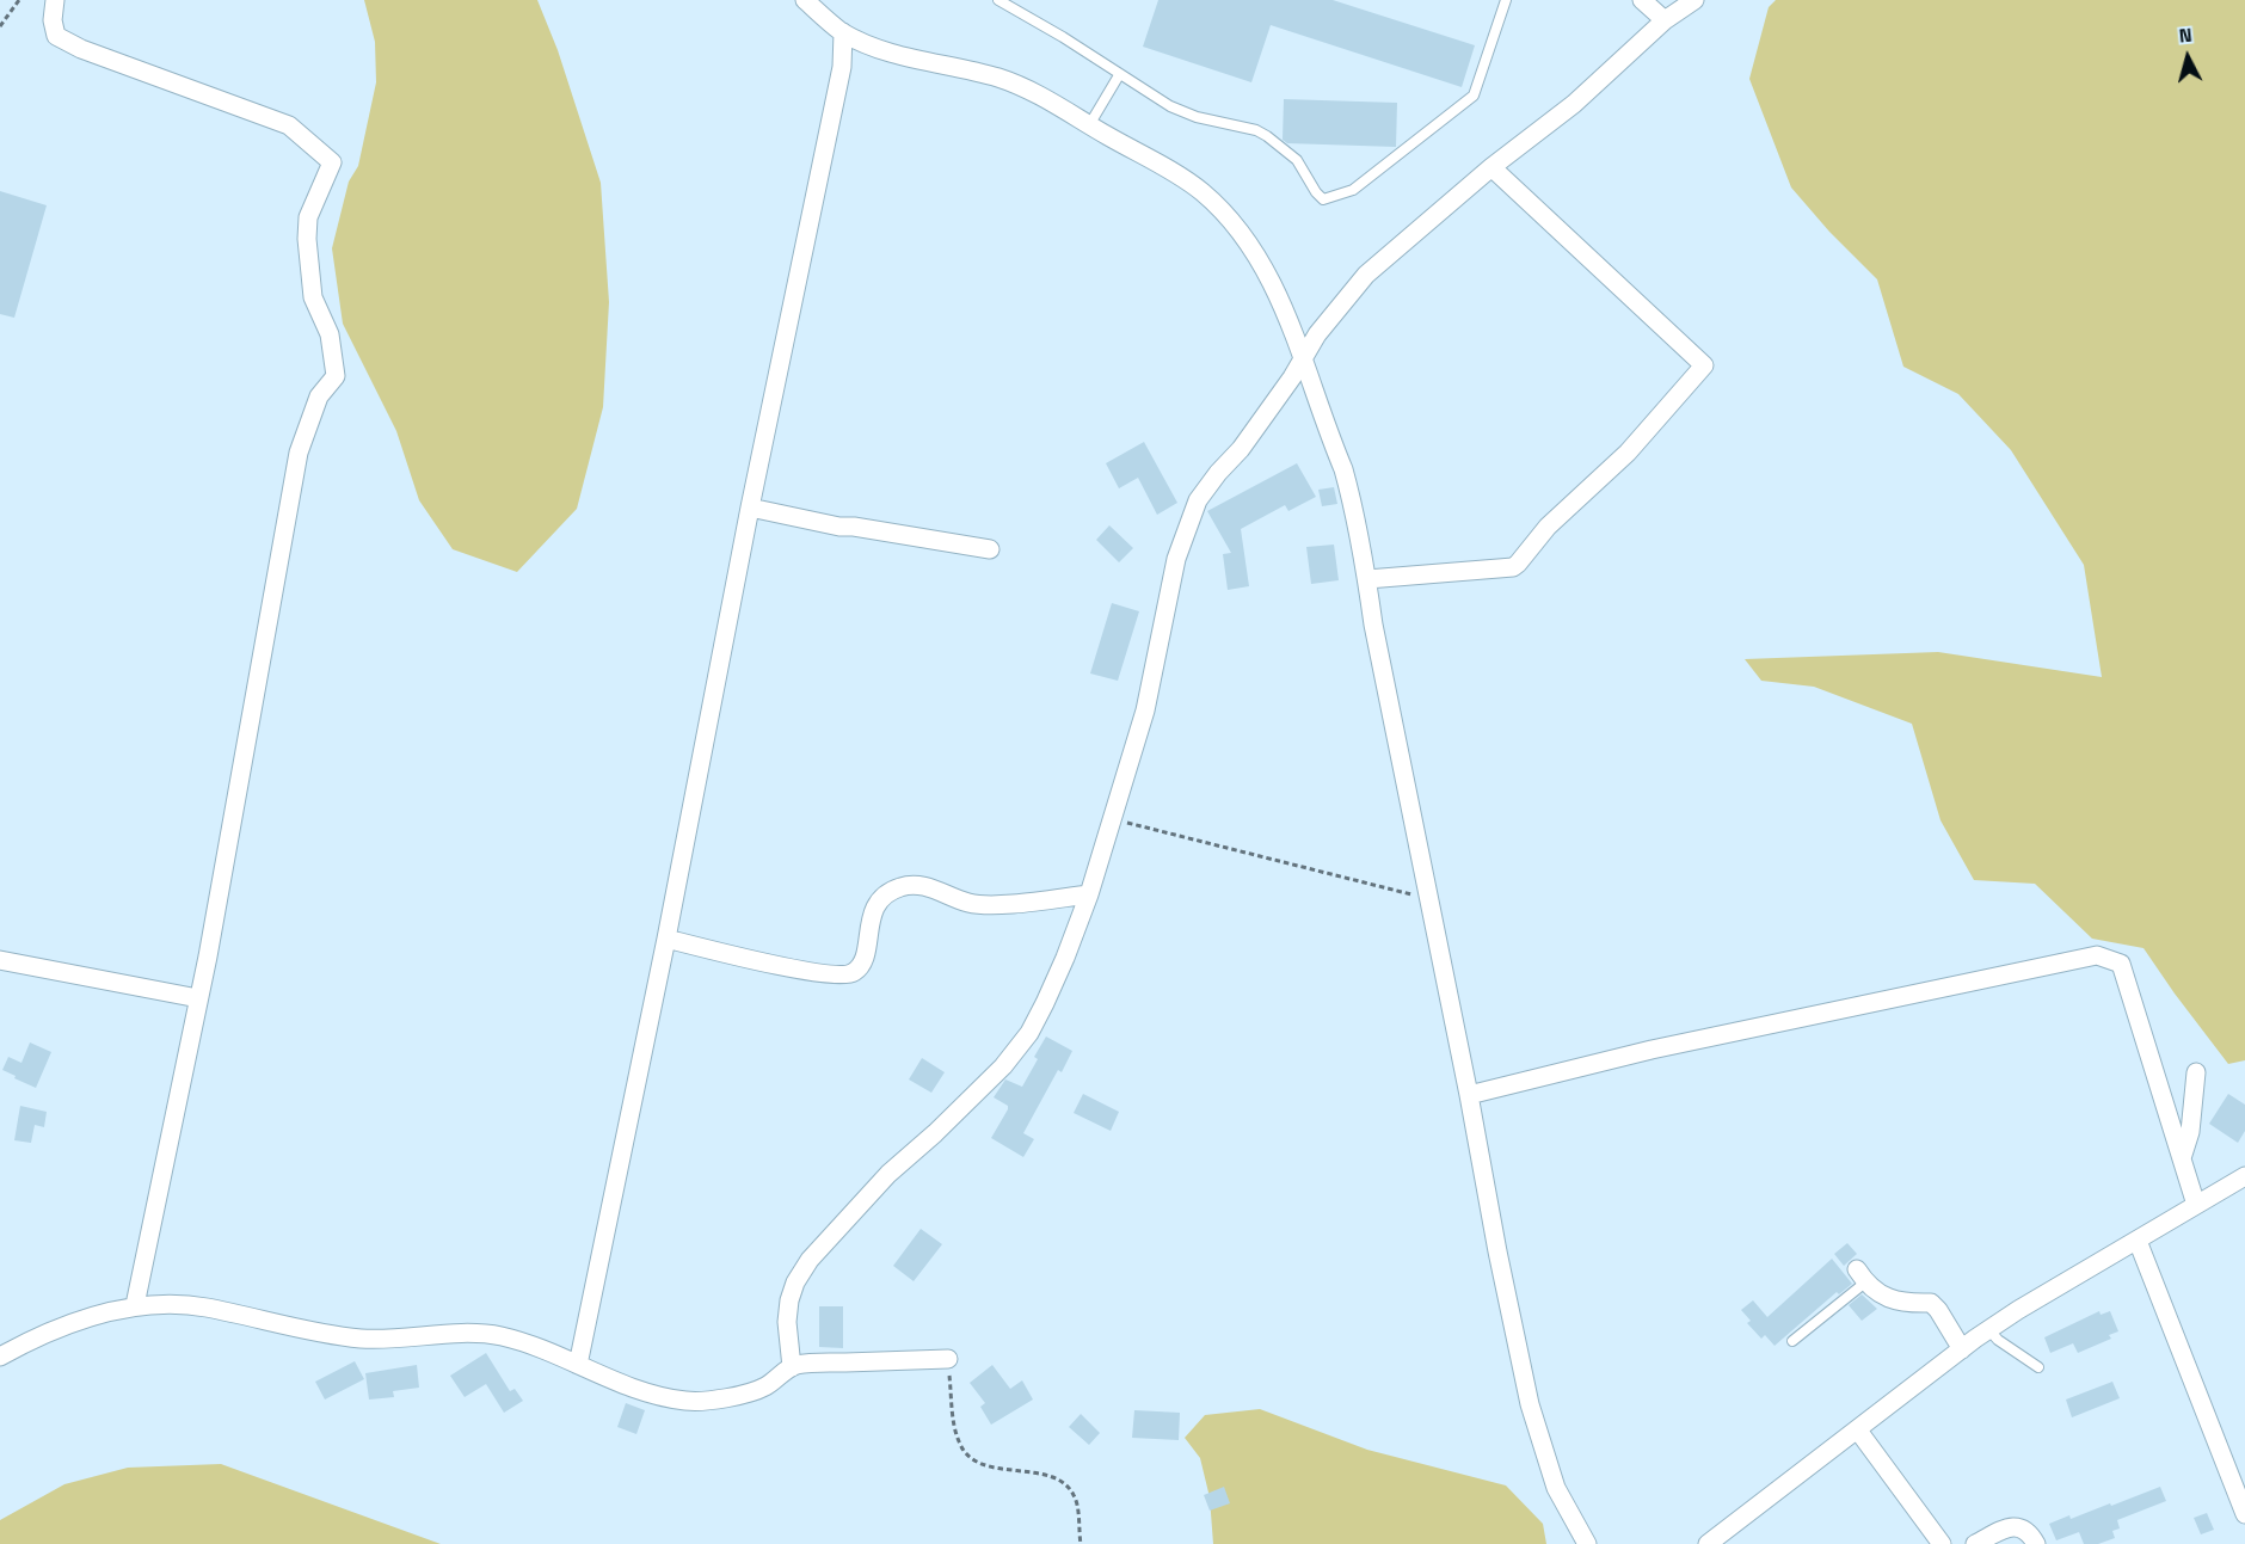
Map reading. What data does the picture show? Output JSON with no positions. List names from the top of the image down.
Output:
{
  "north": "top"
}
